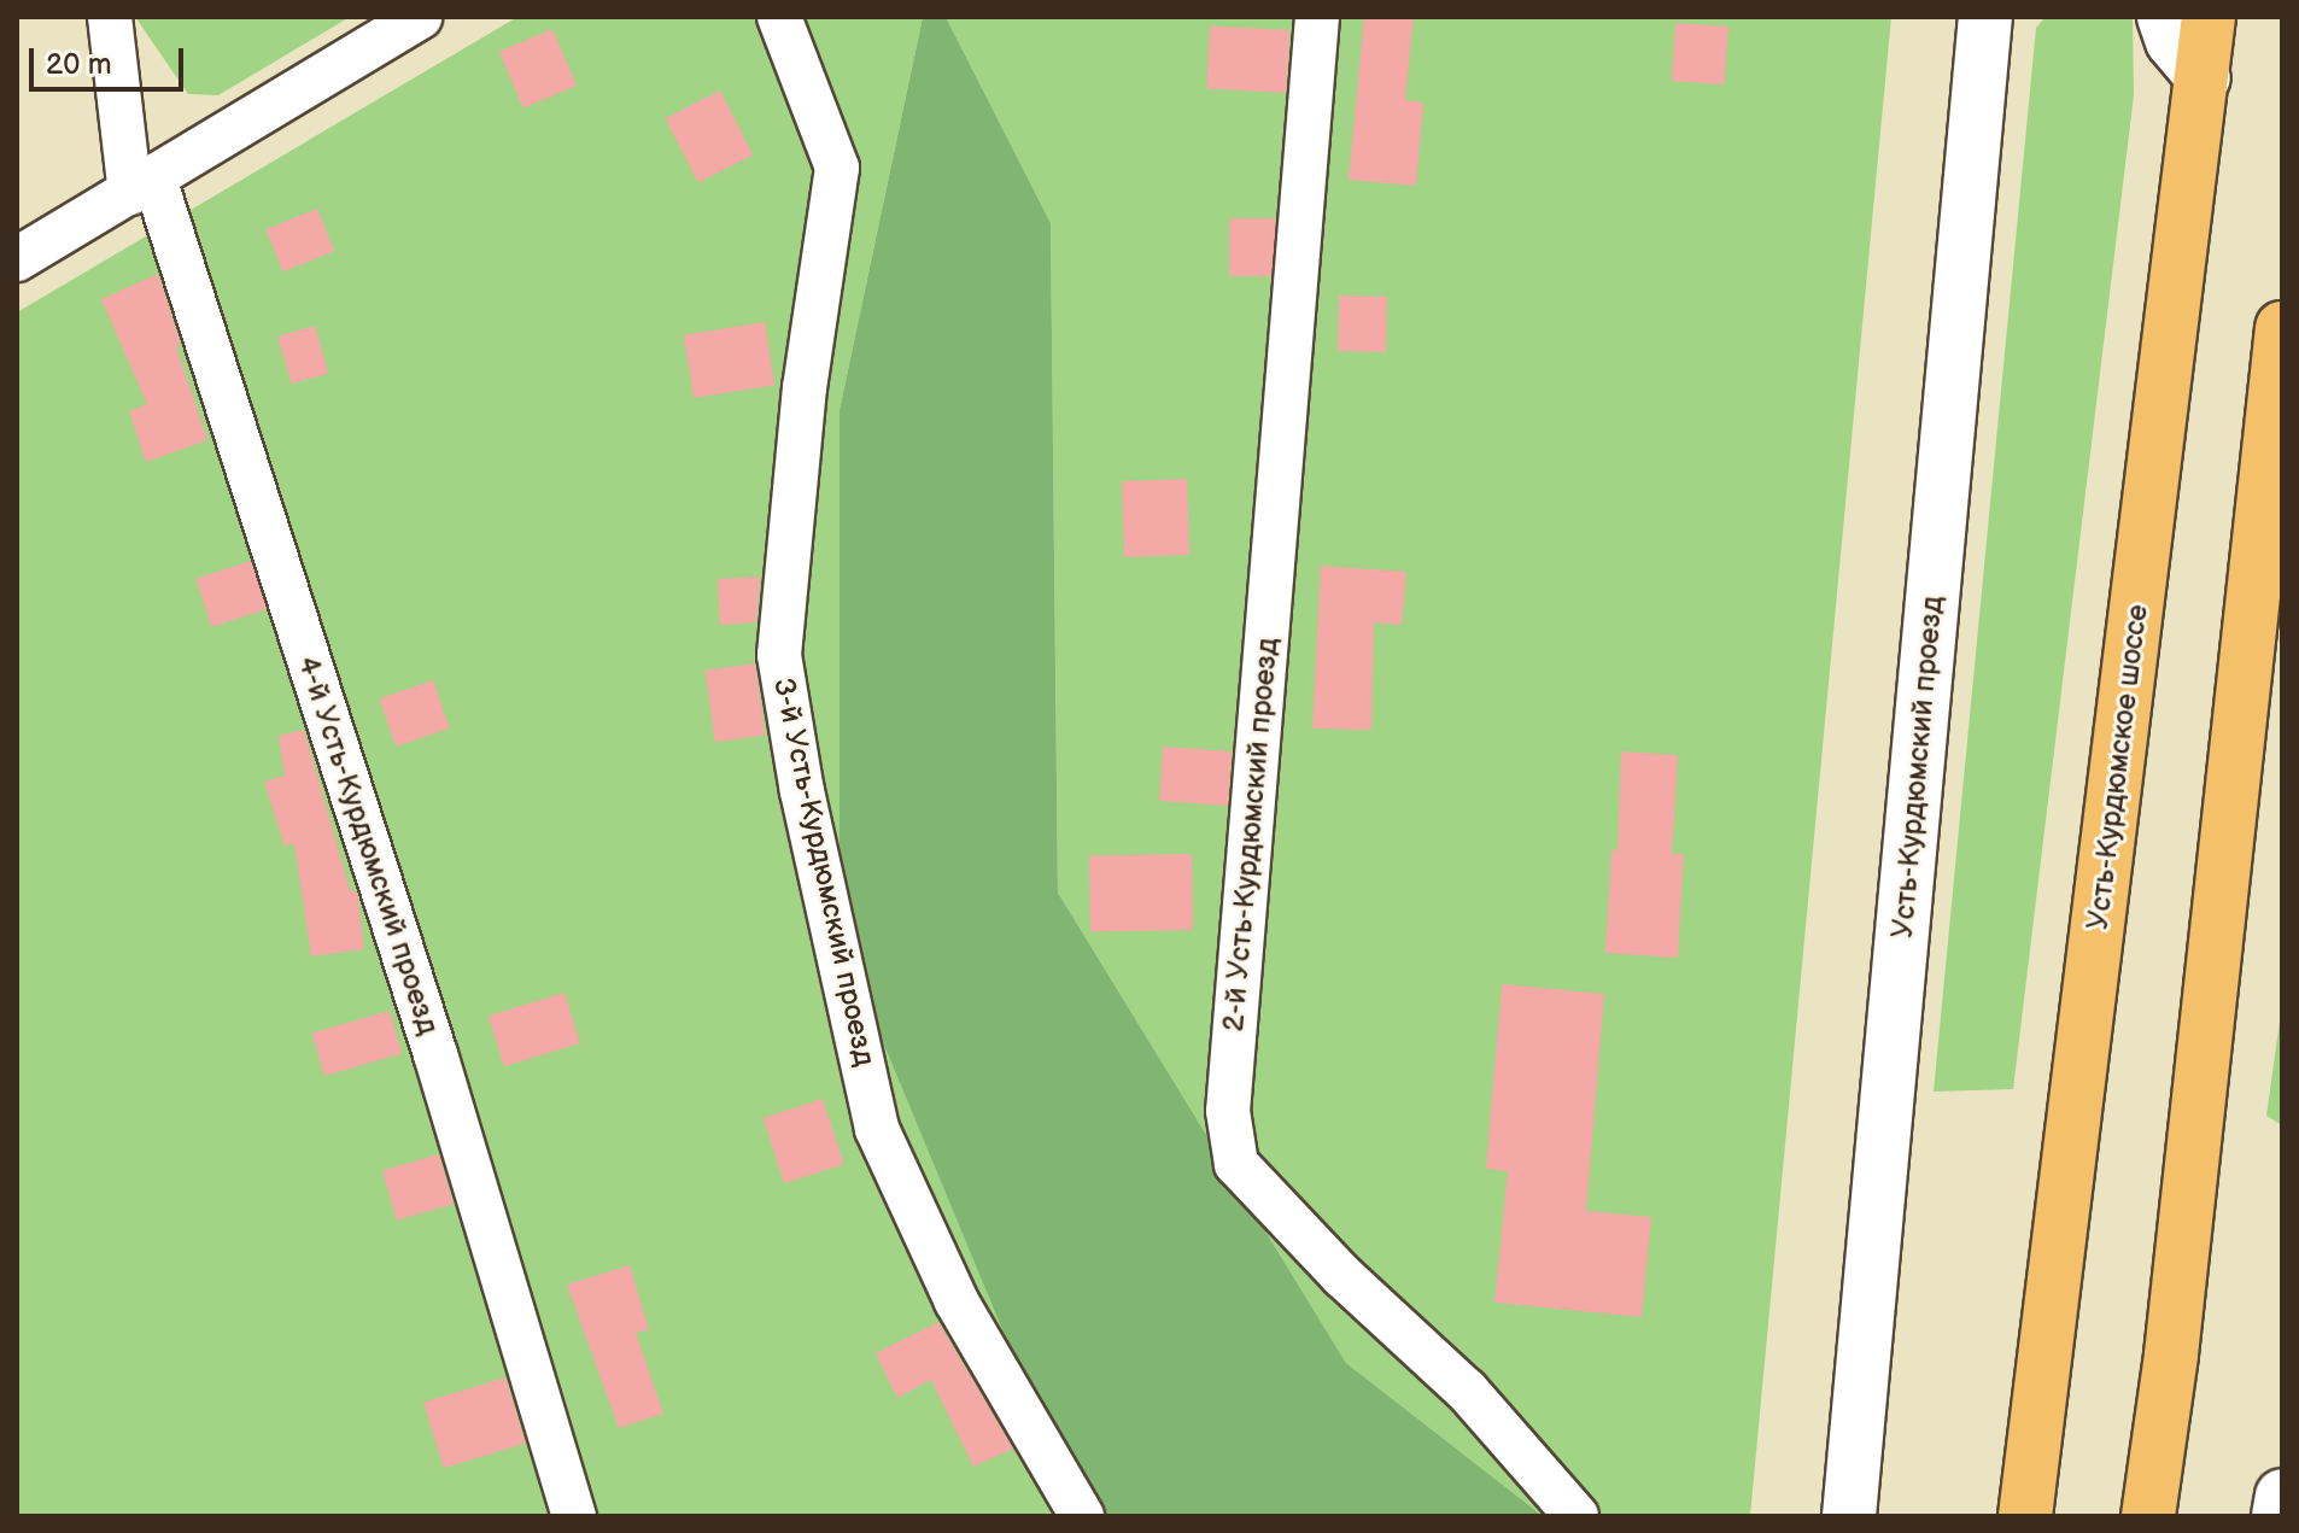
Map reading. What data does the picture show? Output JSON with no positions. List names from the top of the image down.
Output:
{
  "streets": {
    "main road": ["Усть-Курдюмское шоссе"],
    "street": [
      "Усть-Курдюмский проезд",
      "2-й Усть-Курдюмский проезд",
      "4-й Усть-Курдюмский проезд",
      "3-й Усть-Курдюмский проезд"
    ]
  },
  "scale_bar": "20 m"
}
